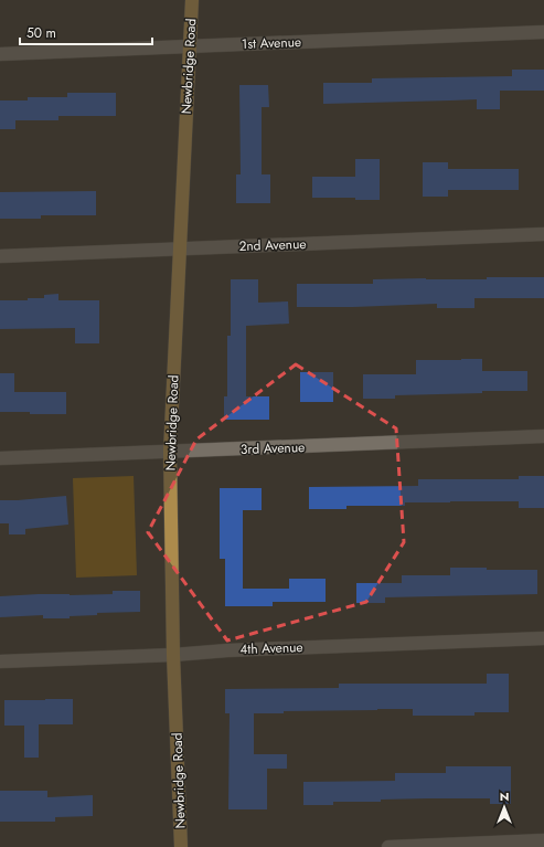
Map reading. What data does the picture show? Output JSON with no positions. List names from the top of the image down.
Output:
{
  "streets": {
    "main road": ["Newbridge Road"],
    "street": [
      "1st Avenue",
      "2nd Avenue",
      "3rd Avenue",
      "4th Avenue"
    ]
  },
  "crossings": [
    ["1st Avenue", "Newbridge Road"],
    ["Newbridge Road", "2nd Avenue"],
    ["Newbridge Road", "3rd Avenue"],
    ["Newbridge Road", "4th Avenue"]
  ],
  "scale_bar": "50 m",
  "north": "top"
}
